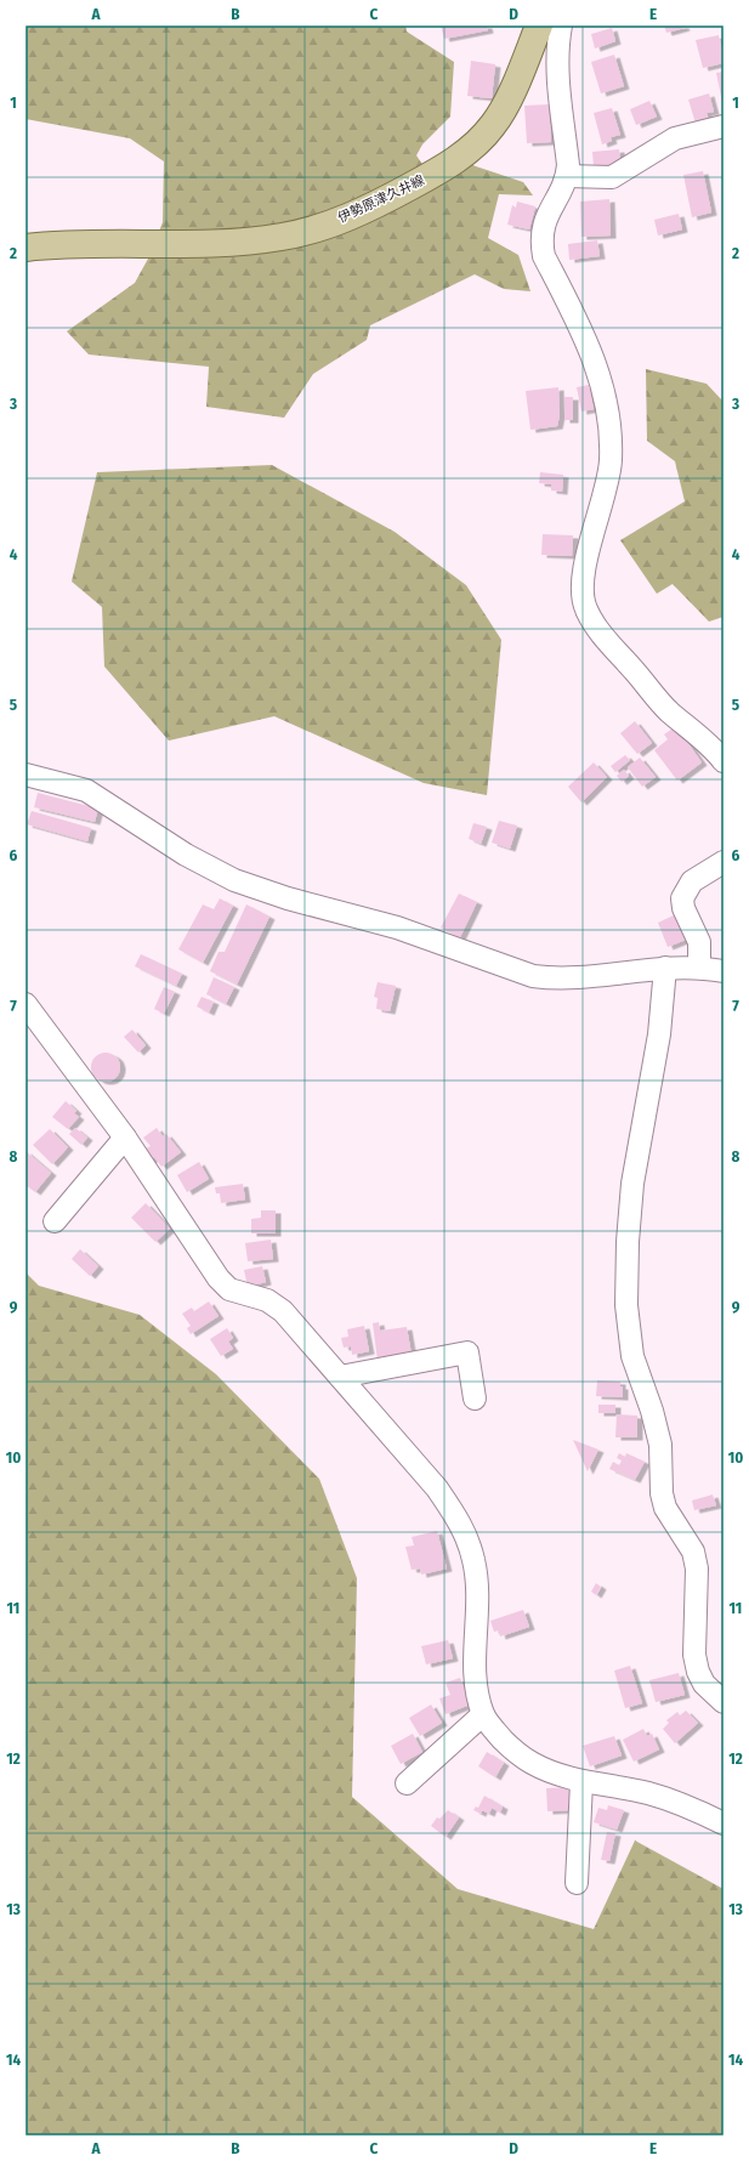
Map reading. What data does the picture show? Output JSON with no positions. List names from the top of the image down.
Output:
{
  "streets": {
    "main road": ["伊勢原津久井線"]
  },
  "grid": {
    "columns": [
      "A",
      "B",
      "C",
      "D",
      "E"
    ],
    "rows": [
      "1",
      "2",
      "3",
      "4",
      "5",
      "6",
      "7",
      "8",
      "9",
      "10",
      "11",
      "12",
      "13",
      "14"
    ]
  }
}
